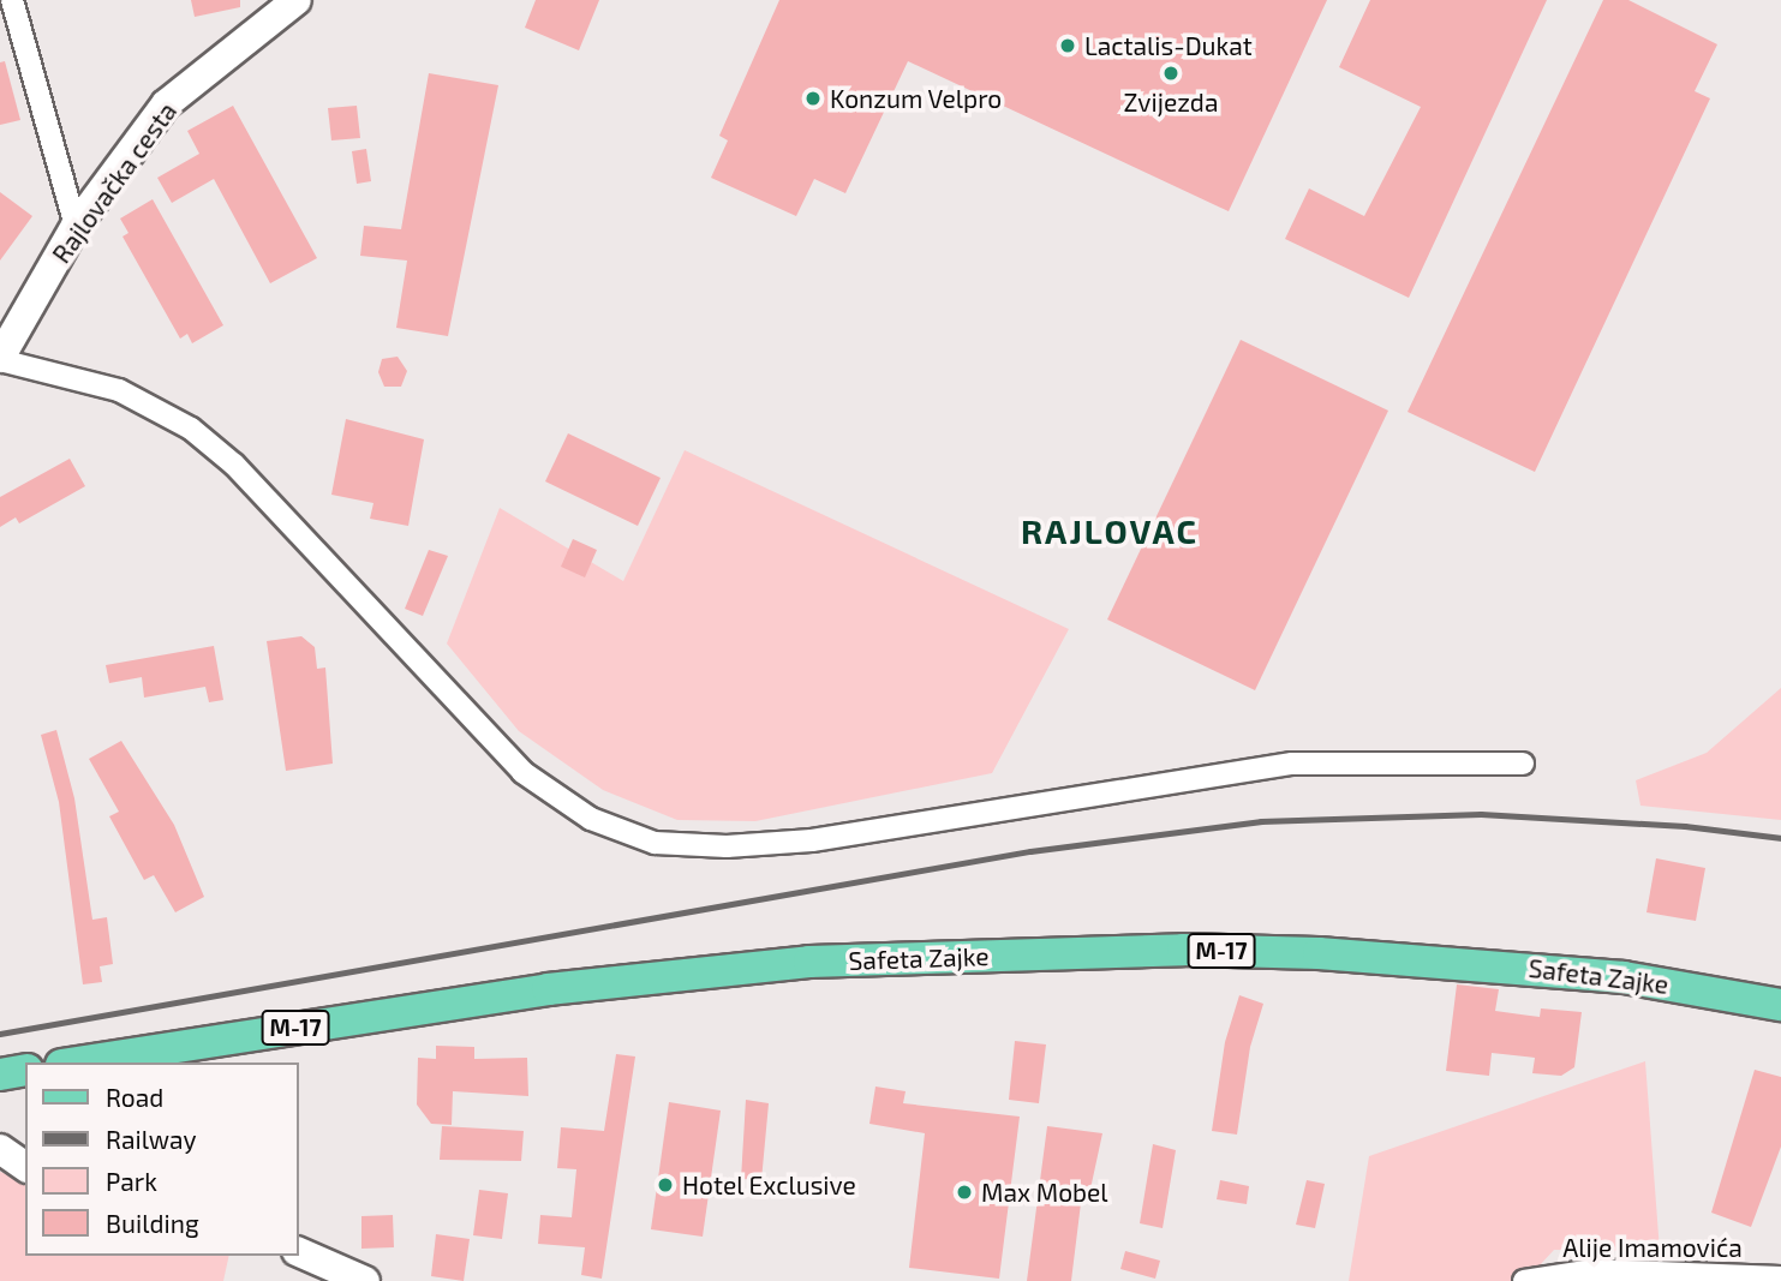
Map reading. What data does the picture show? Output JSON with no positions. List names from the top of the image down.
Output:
{
  "streets": {
    "main road": ["M-17", "Safeta Zajke"],
    "street": ["Rajlovačka cesta", "Alije Imamovića"]
  },
  "districts": ["RAJLOVAC"],
  "places": [
    "Lactalis-Dukat",
    "Zvijezda",
    "Konzum Velpro",
    "Hotel Exclusive",
    "Max Mobel"
  ],
  "legend": [
    "Road",
    "Railway",
    "Park",
    "Building"
  ]
}
